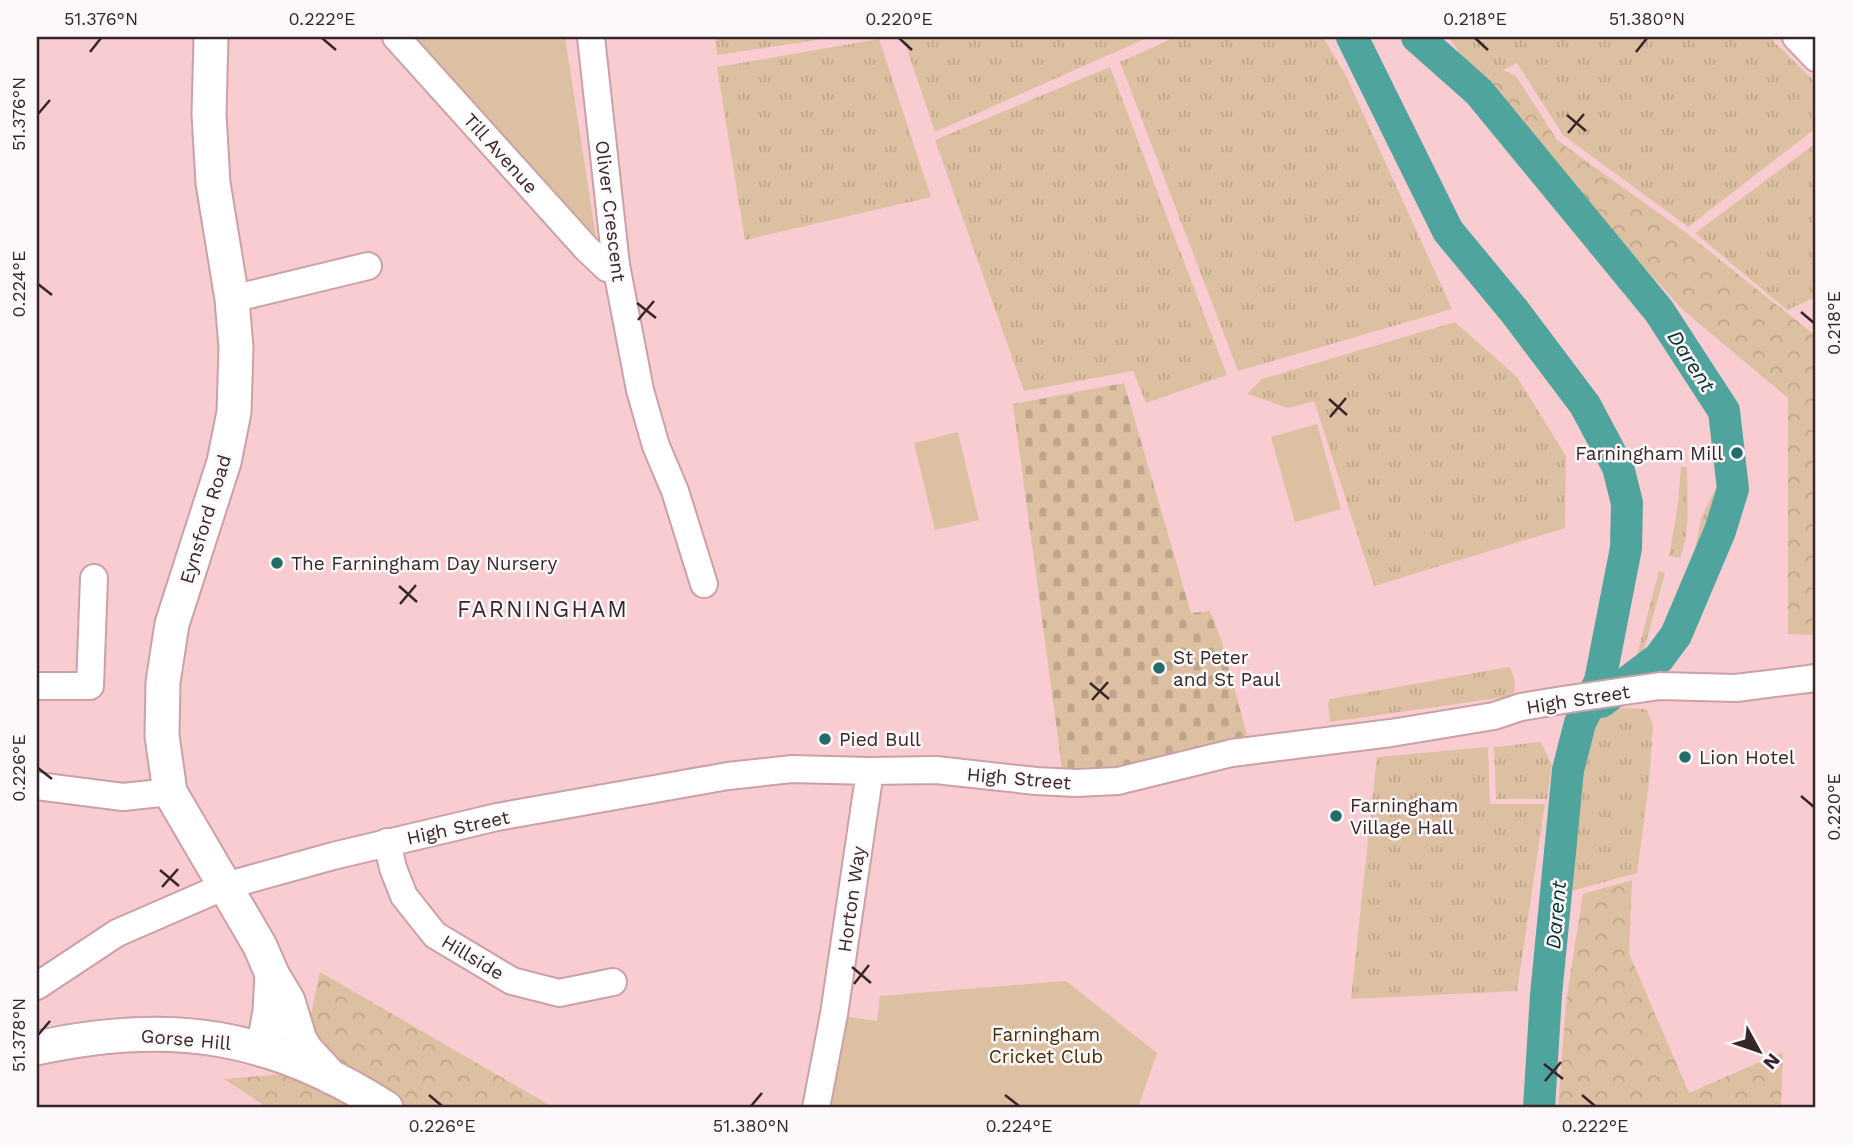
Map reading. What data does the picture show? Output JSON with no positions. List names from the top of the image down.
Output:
{
  "streets": {
    "main road": ["Eynsford Road", "Gorse Hill"],
    "street": [
      "Till Avenue",
      "Oliver Crescent",
      "High Street",
      "Horton Way",
      "Hillside"
    ]
  },
  "crossings": [
    ["Eynsford Road", "High Street"],
    ["Eynsford Road", "Gorse Hill"],
    ["High Street", "Horton Way"],
    ["High Street", "Hillside"]
  ],
  "districts": ["FARNINGHAM"],
  "water": ["Darent"],
  "parks": ["Farningham Cricket Club"],
  "places": [
    "Farningham Mill",
    "The Farningham Day Nursery",
    "St Peter and St Paul",
    "Pied Bull",
    "Lion Hotel",
    "Farningham Village Hall"
  ],
  "north": "bottom right",
  "coordinates": [
    "51.376°N",
    "0.222°E",
    "0.220°E",
    "0.218°E",
    "51.380°N",
    "0.224°E",
    "0.226°E",
    "51.378°N"
  ]
}
